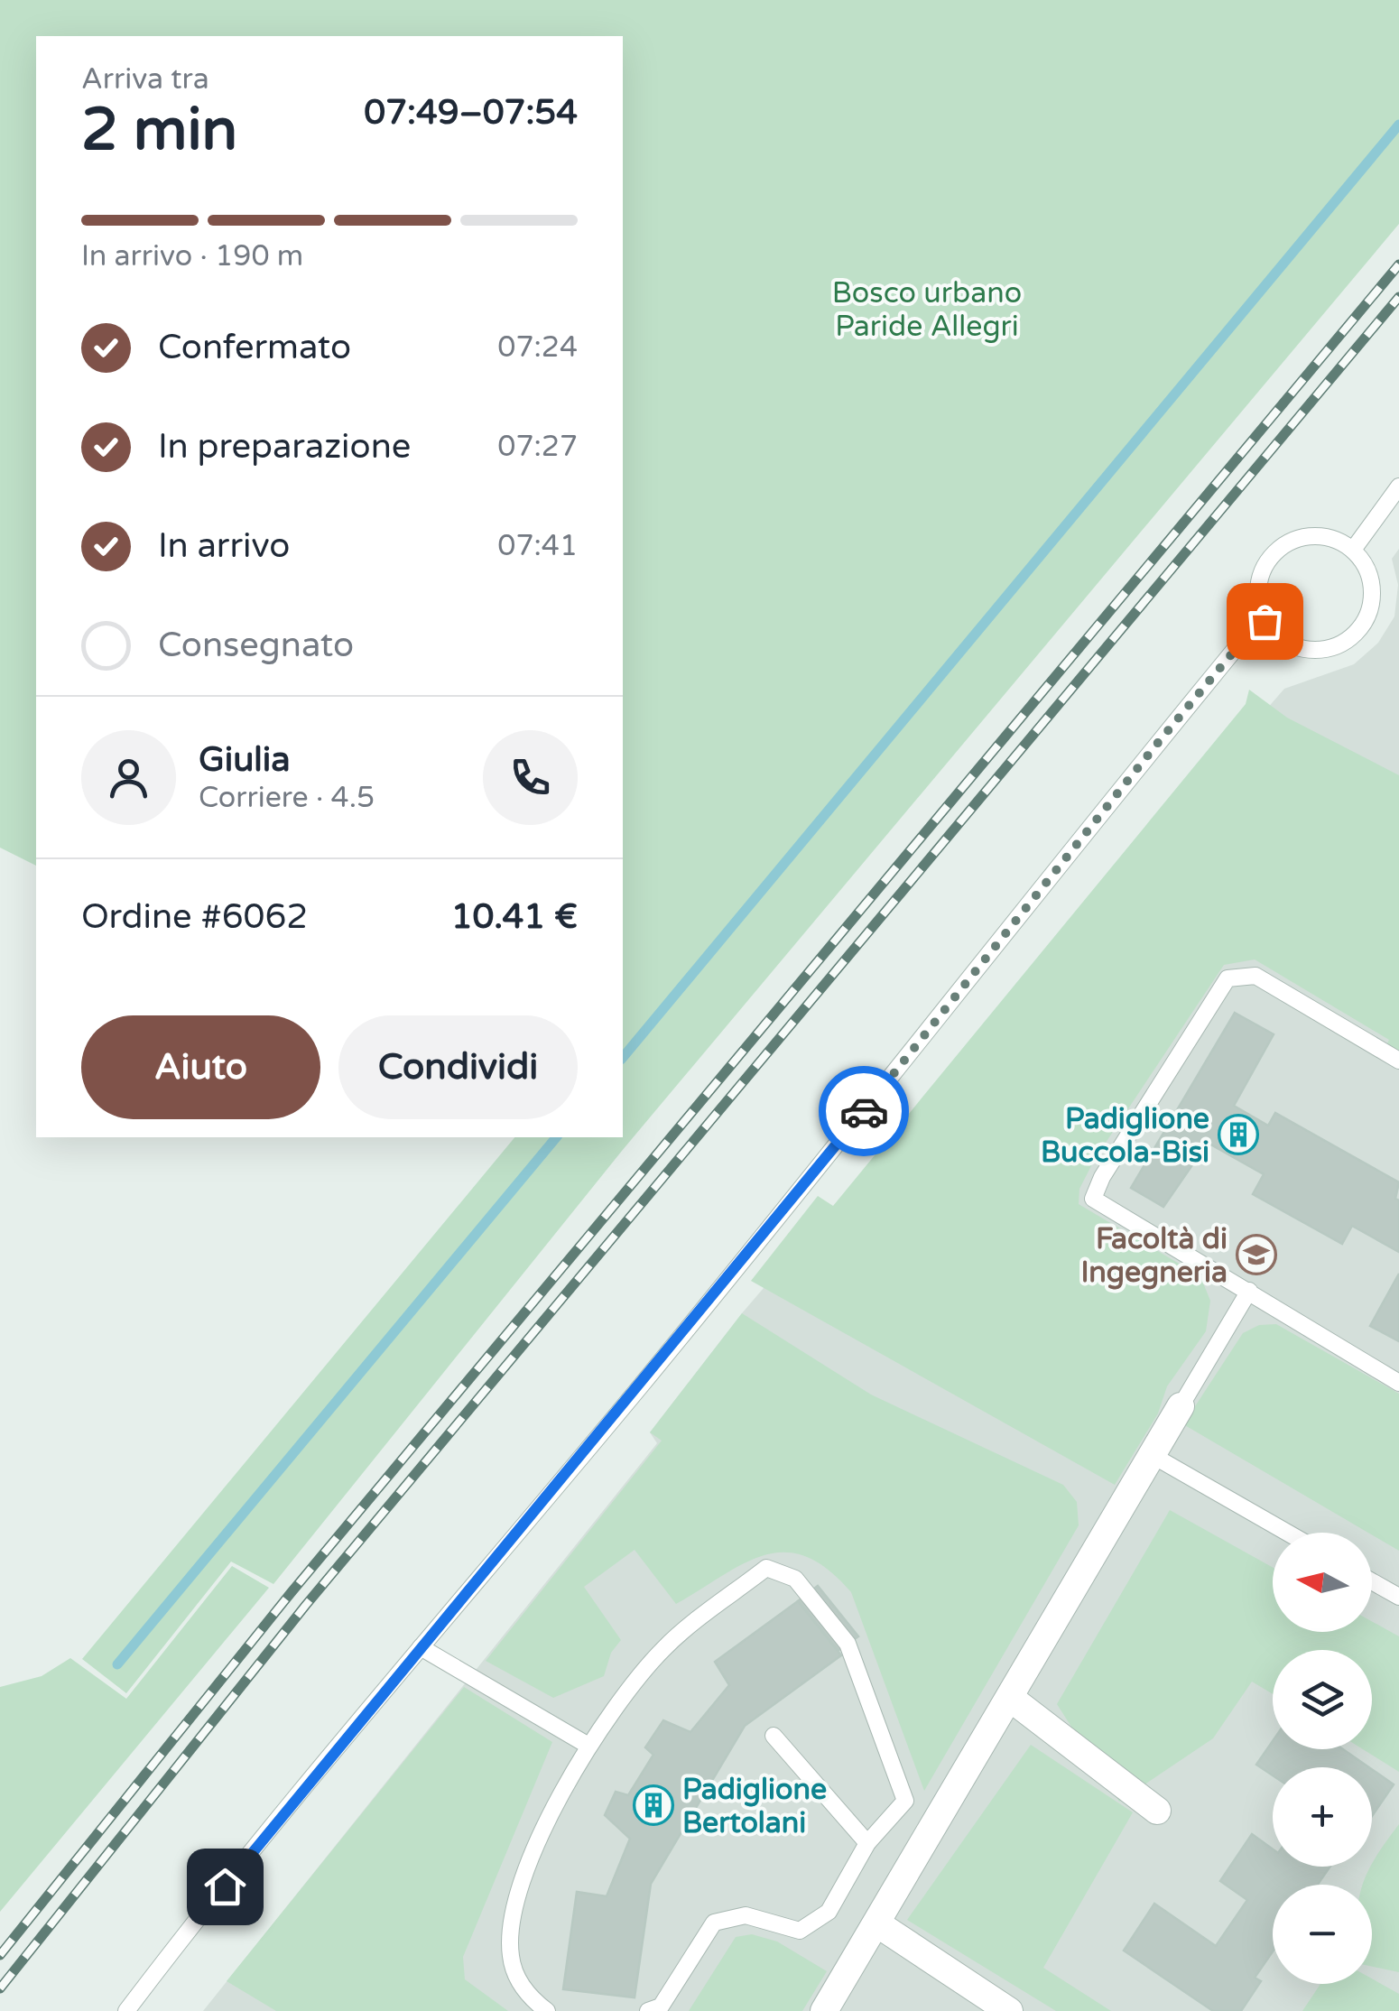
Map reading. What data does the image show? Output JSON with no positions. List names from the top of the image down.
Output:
{
  "parks": ["Bosco urbano Paride Allegri"],
  "places": {
    "building": ["Padiglione Buccola-Bisi", "Padiglione Bertolani"],
    "school or university": ["Facoltà di Ingegneria"]
  },
  "north": "left",
  "page": {
    "heading": ["2 min", "Arriva tra", "07:49–07:54"],
    "panel": [
      "Giulia",
      "Corriere · 4.5",
      "Ordine #6062",
      "10.41 €"
    ],
    "bar": "In arrivo · 190 m",
    "list": [
      ["Confermato", "07:24"],
      ["In preparazione", "07:27"],
      ["In arrivo", "07:41"],
      "Consegnato"
    ],
    "buttons": ["Aiuto", "Condividi"],
    "map_buttons": ["+", "−"]
  }
}
